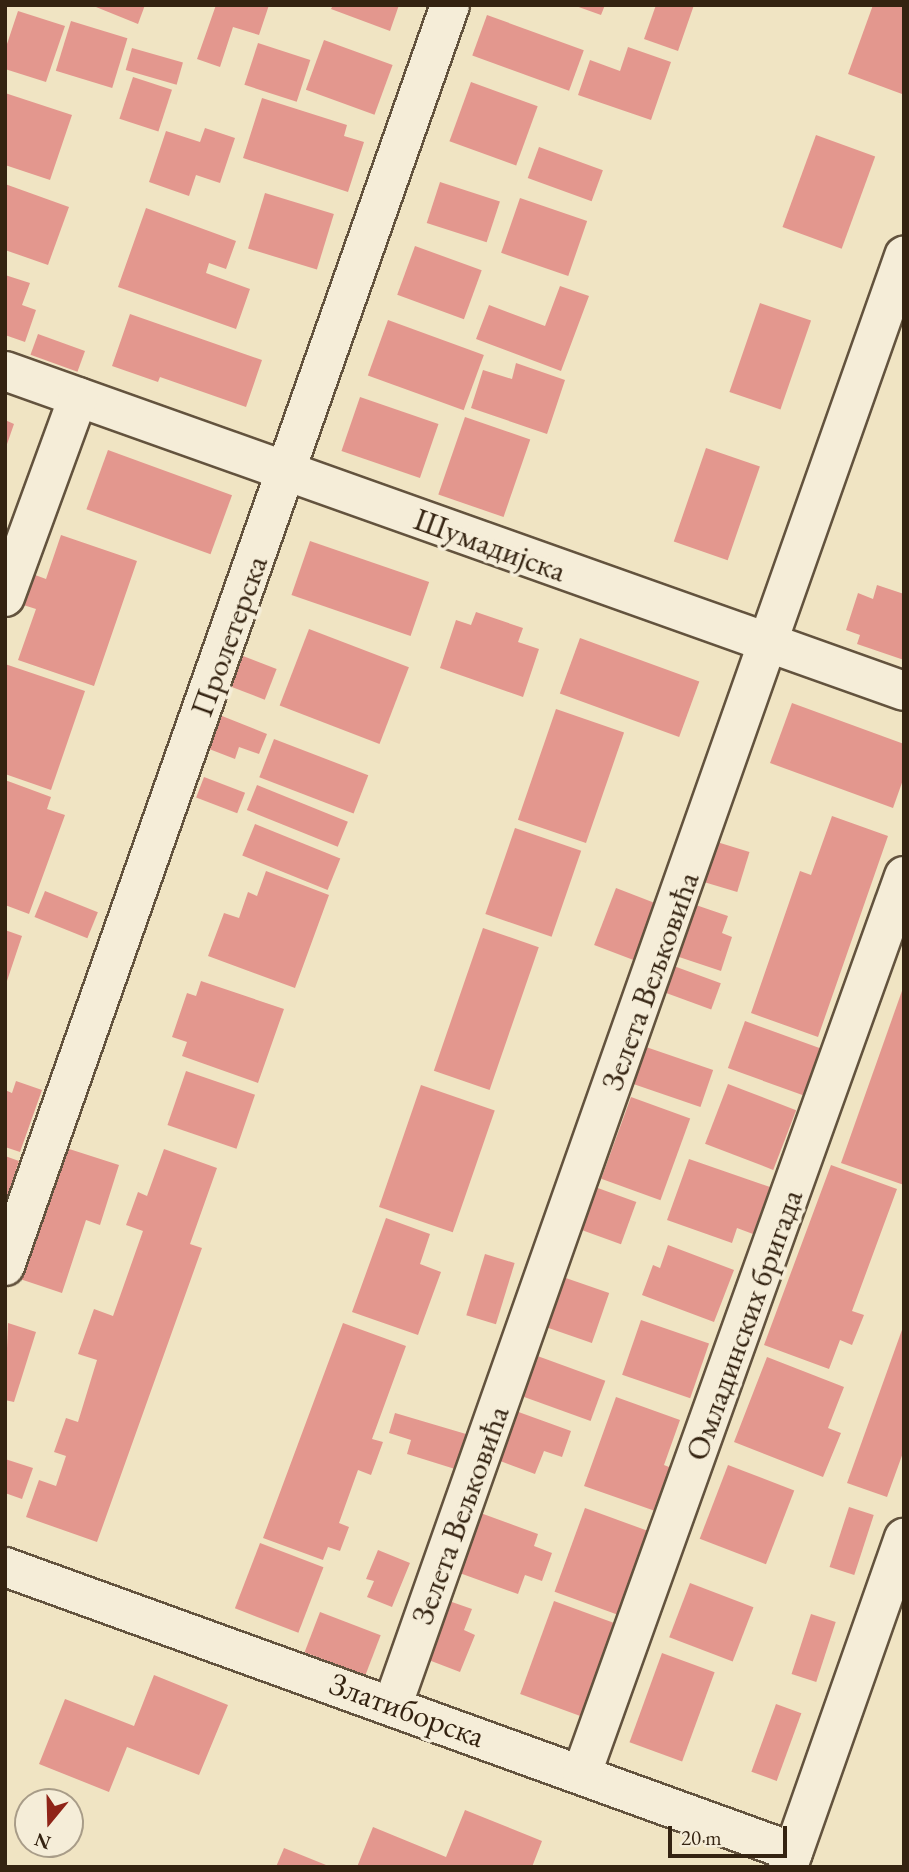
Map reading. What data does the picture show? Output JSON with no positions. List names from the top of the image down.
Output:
{
  "streets": {
    "street": [
      "Шумадијска",
      "Пролетерска",
      "Зелета Вељковића",
      "Омладинских бригада",
      "Златиборска"
    ]
  },
  "crossings": [
    ["Шумадијска", "Пролетерска"],
    ["Шумадијска", "Зелета Вељковића"],
    ["Зелета Вељковића", "Златиборска"],
    ["Омладинских бригада", "Златиборска"]
  ],
  "scale_bar": "20 m",
  "north": "bottom"
}
